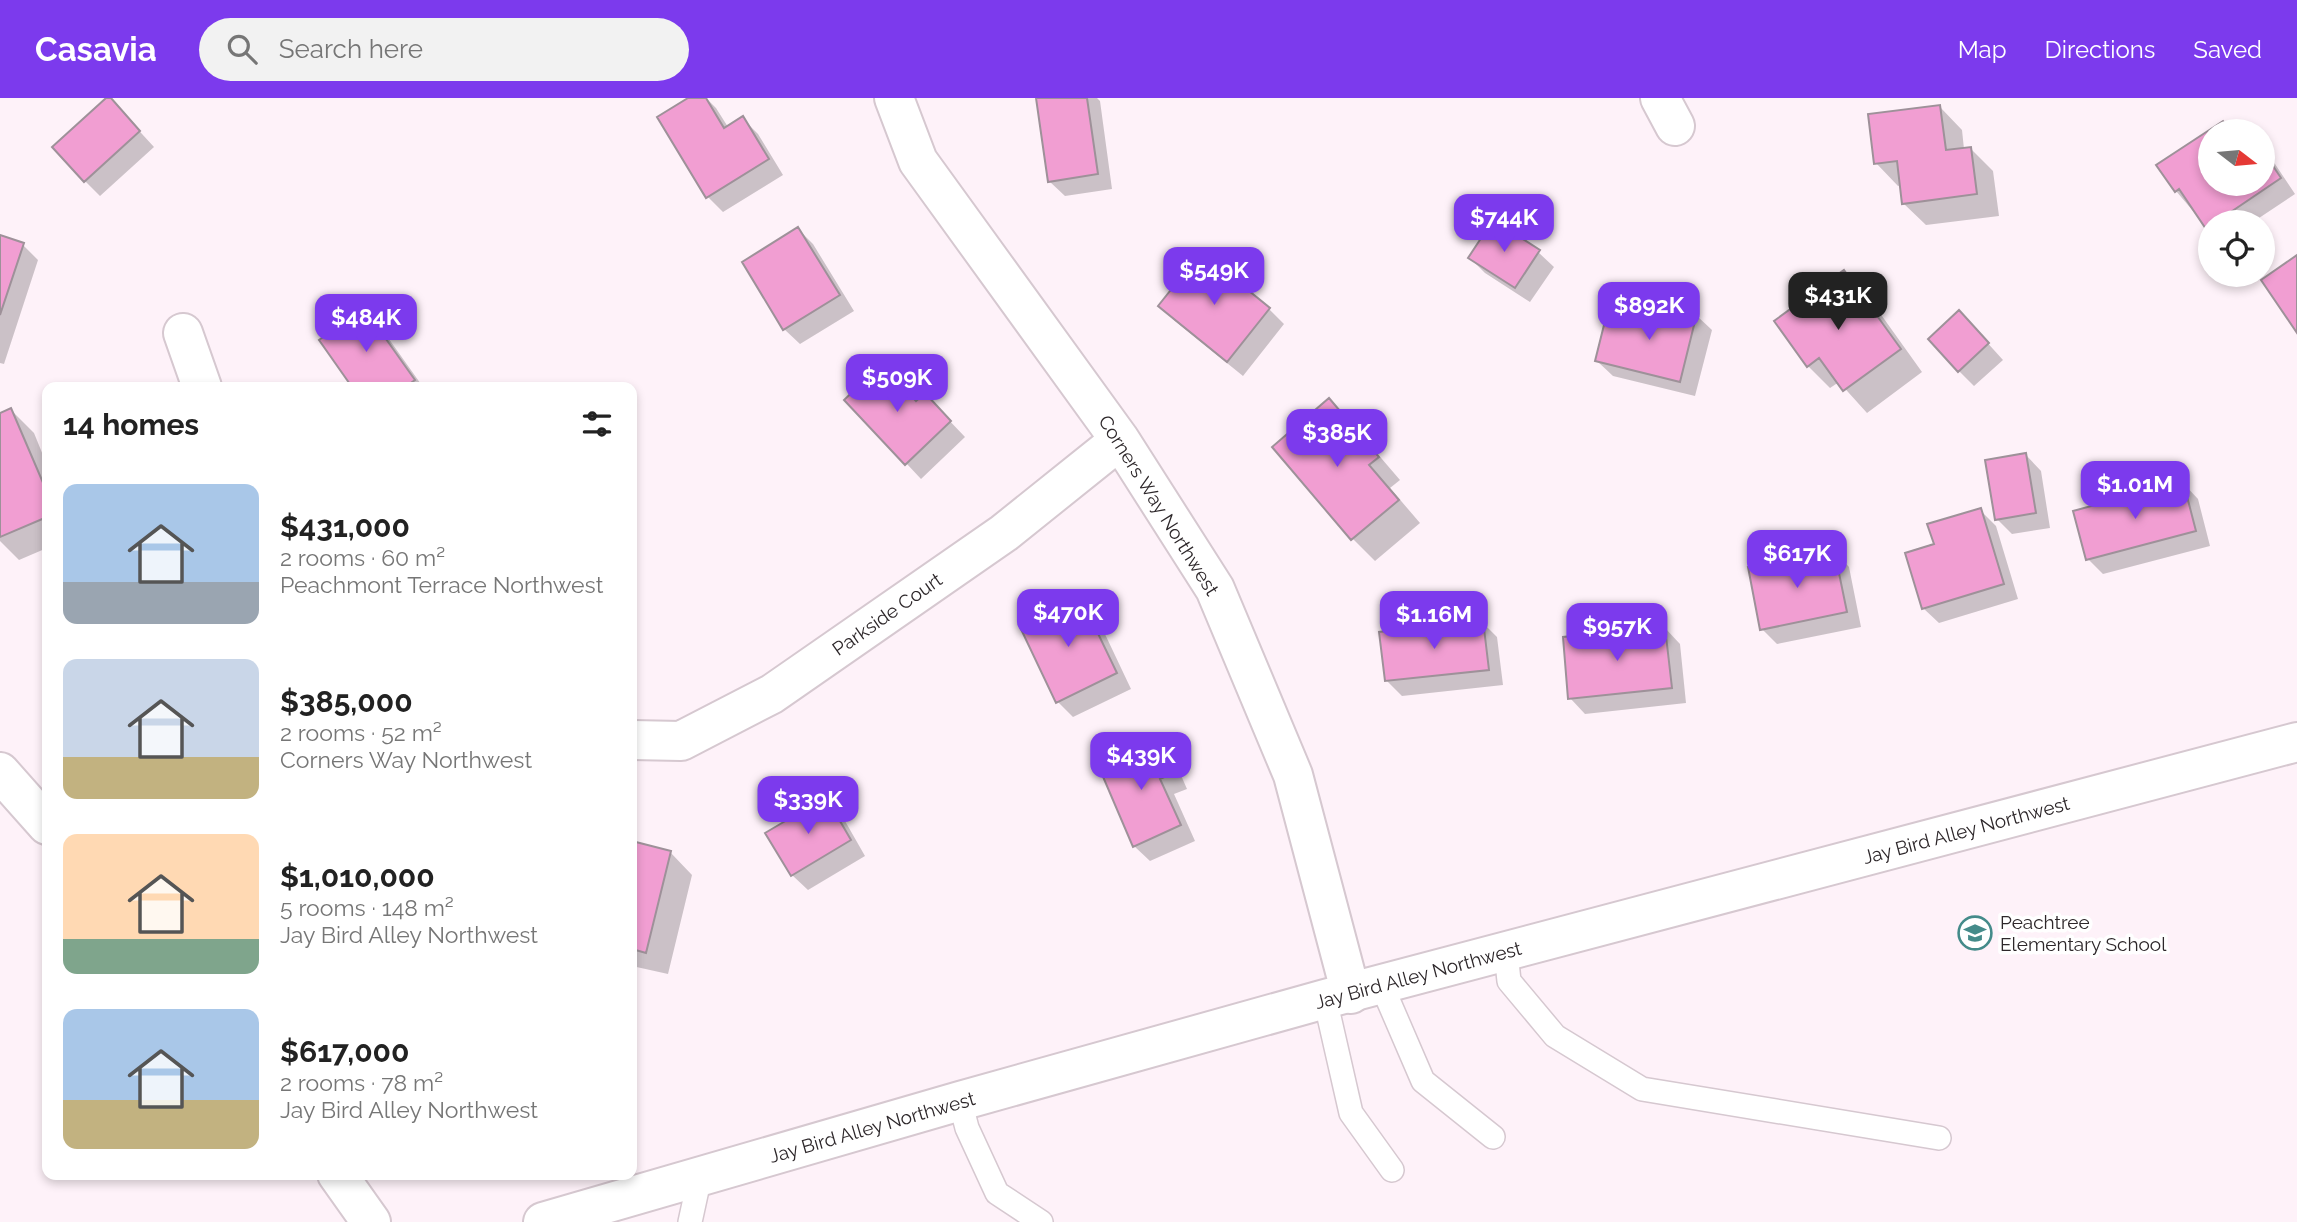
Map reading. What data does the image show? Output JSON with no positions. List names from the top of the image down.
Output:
{
  "streets": {
    "street": ["Corners Way Northwest", "Parkside Court", "Jay Bird Alley Northwest"]
  },
  "crossings": [
    ["Corners Way Northwest", "Parkside Court"],
    ["Corners Way Northwest", "Jay Bird Alley Northwest"]
  ],
  "places": {
    "school or university": ["Peachtree Elementary School"]
  },
  "north": "right",
  "page": {
    "header": "Casavia",
    "search": "Search here",
    "nav": ["Map", "Directions", "Saved"],
    "price": [
      "$744K",
      "$549K",
      "$431K",
      "$892K",
      "$484K",
      "$509K",
      "$385K",
      "$1.01M",
      "$617K",
      "$470K",
      "$1.16M",
      "$957K",
      "$439K",
      "$339K"
    ],
    "heading": "14 homes",
    "list": [
      {
        "name": "$431,000",
        "note": "2 rooms · 60 m² · Peachmont Terrace Northwest"
      },
      {
        "name": "$385,000",
        "note": "2 rooms · 52 m² · Corners Way Northwest"
      },
      {
        "name": "$1,010,000",
        "note": "5 rooms · 148 m² · Jay Bird Alley Northwest"
      },
      {
        "name": "$617,000",
        "note": "2 rooms · 78 m² · Jay Bird Alley Northwest"
      }
    ]
  }
}
